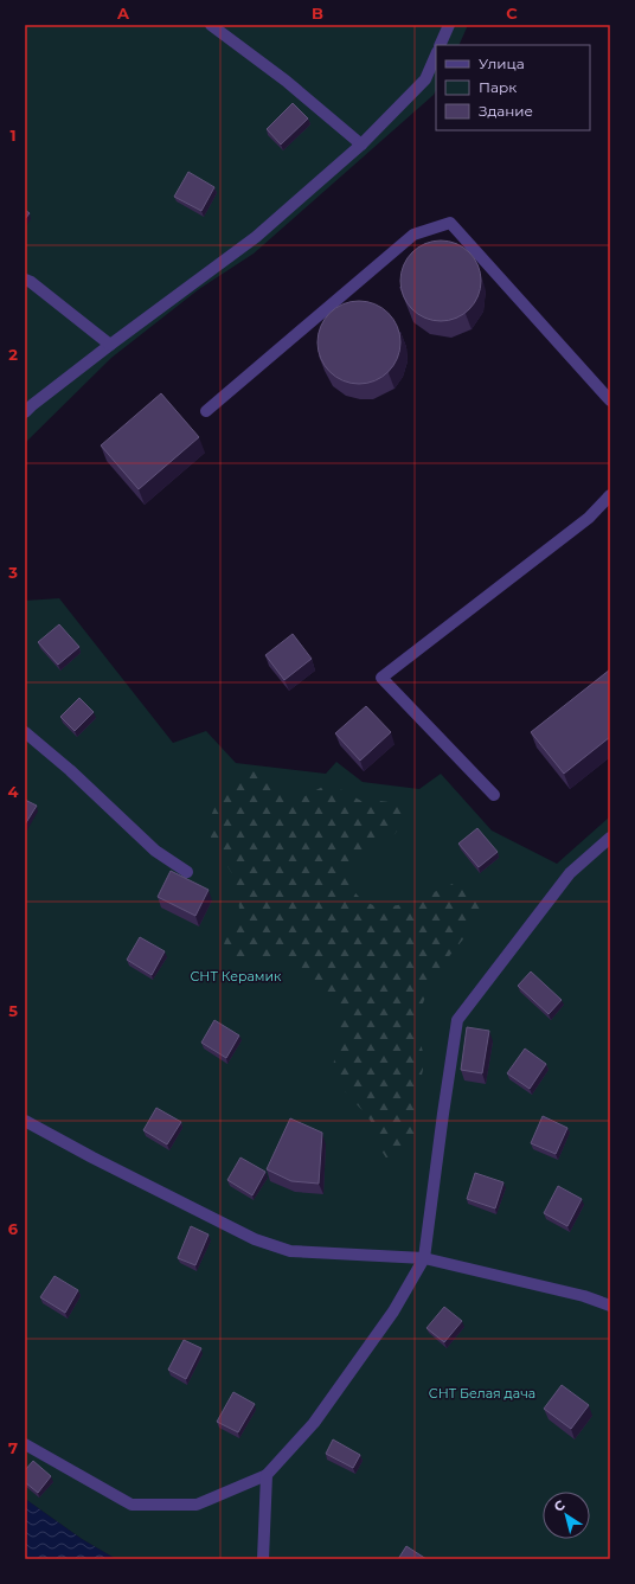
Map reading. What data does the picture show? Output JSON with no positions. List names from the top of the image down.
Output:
{
  "parks": ["СНТ Керамик", "СНТ Белая дача"],
  "legend": ["Улица", "Парк", "Здание"],
  "north": "top left",
  "grid": {
    "columns": ["A", "B", "C"],
    "rows": [
      "1",
      "2",
      "3",
      "4",
      "5",
      "6",
      "7"
    ]
  }
}
